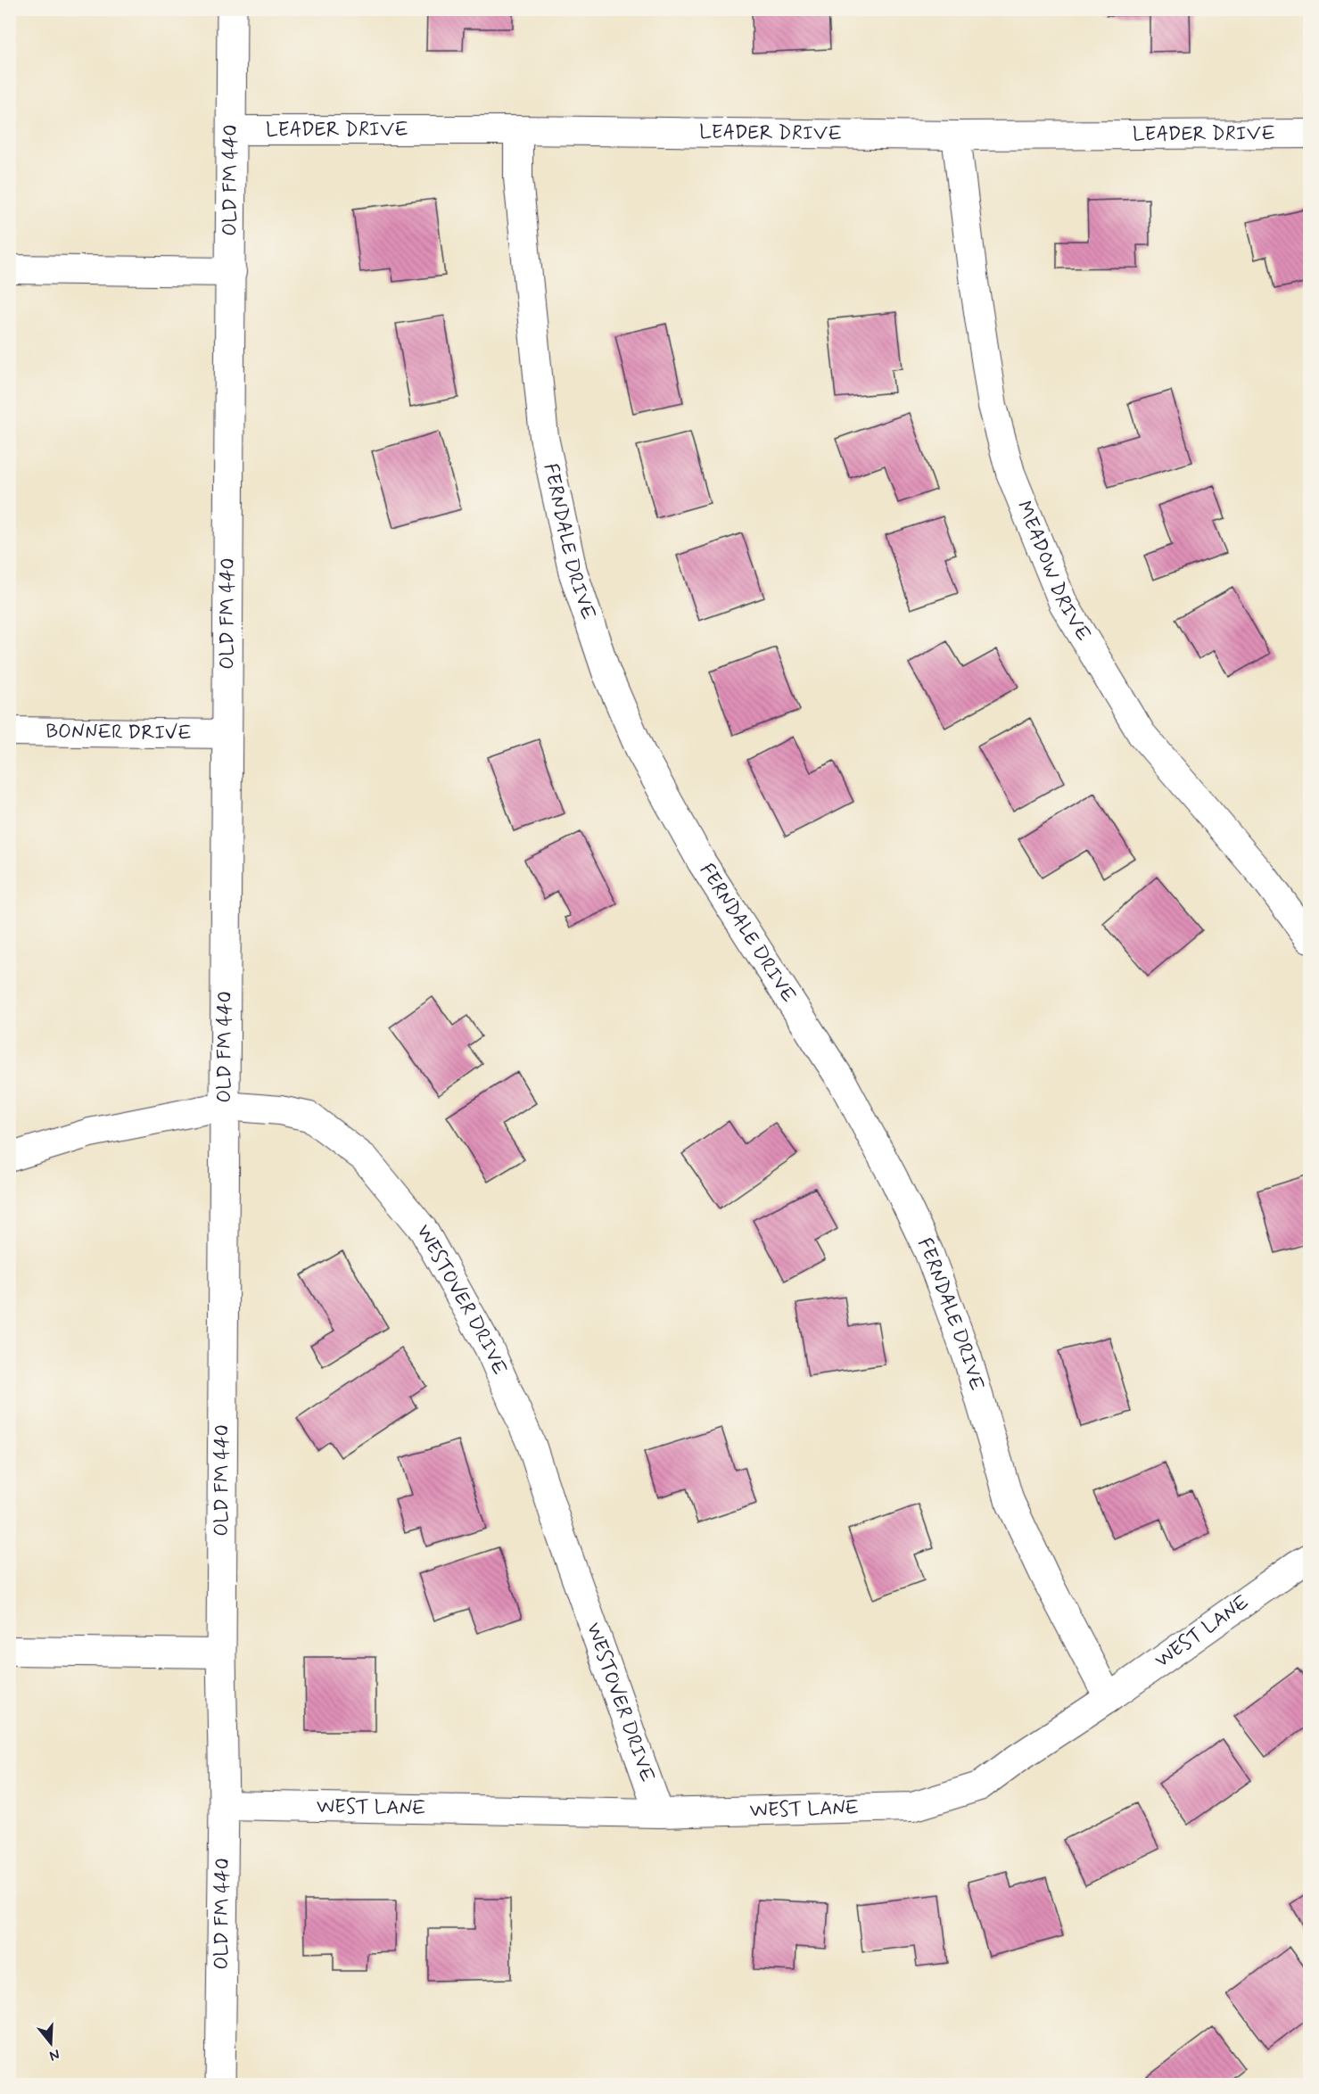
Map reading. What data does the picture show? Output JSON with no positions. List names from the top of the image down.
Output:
{
  "streets": {
    "street": [
      "LEADER DRIVE",
      "OLD FM 440",
      "FERNDALE DRIVE",
      "MEADOW DRIVE",
      "BONNER DRIVE",
      "WESTOVER DRIVE",
      "WEST LANE"
    ]
  },
  "crossings": [
    ["LEADER DRIVE", "OLD FM 440"],
    ["LEADER DRIVE", "FERNDALE DRIVE"],
    ["LEADER DRIVE", "MEADOW DRIVE"],
    ["OLD FM 440", "BONNER DRIVE"],
    ["OLD FM 440", "WESTOVER DRIVE"],
    ["OLD FM 440", "WEST LANE"],
    ["FERNDALE DRIVE", "WEST LANE"],
    ["WESTOVER DRIVE", "WEST LANE"]
  ],
  "north": "bottom"
}
